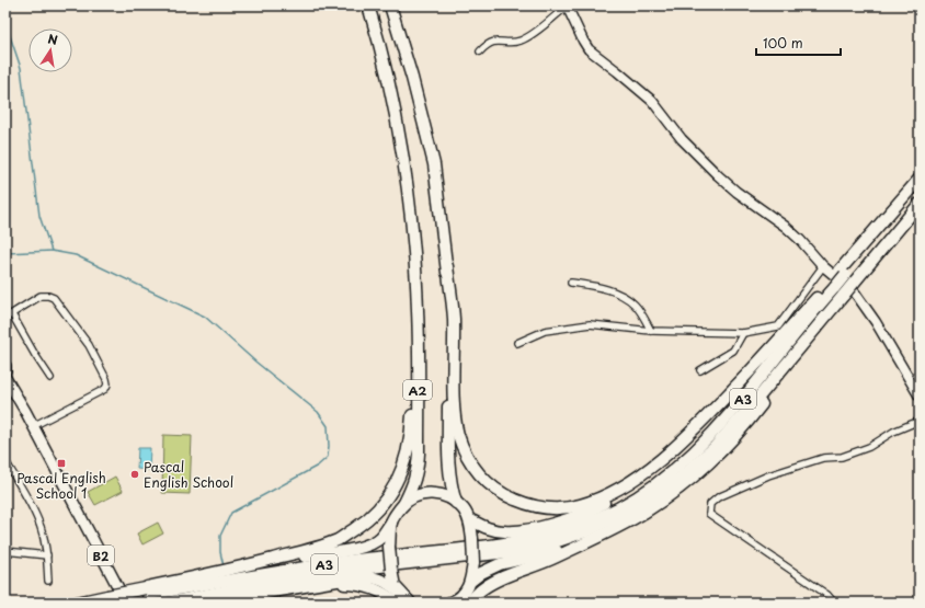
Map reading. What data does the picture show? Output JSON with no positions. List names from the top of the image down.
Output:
{
  "streets": {
    "highway": ["A2", "A3"],
    "main road": ["B2"]
  },
  "places": {
    "transit": ["Pascal English School 1"],
    "other": ["Pascal English School"]
  },
  "scale_bar": "100 m",
  "north": "top"
}
